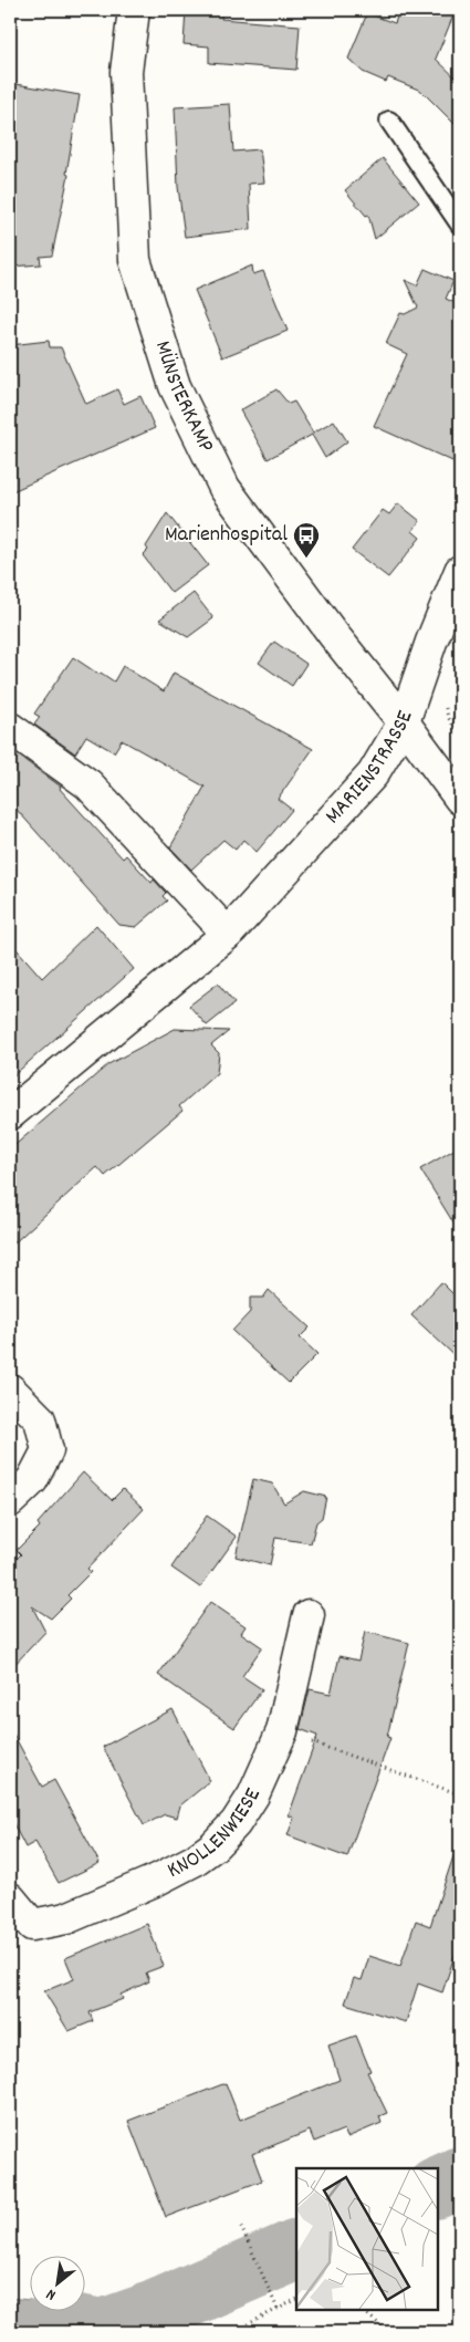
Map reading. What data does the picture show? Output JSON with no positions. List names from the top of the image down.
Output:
{
  "streets": {
    "street": ["MÜNSTERKAMP", "MARIENSTRASSE", "KNOLLENWIESE"]
  },
  "crossings": [
    ["MÜNSTERKAMP", "MARIENSTRASSE"]
  ],
  "places": {
    "bus stop": ["Marienhospital"]
  },
  "north": "bottom left"
}
